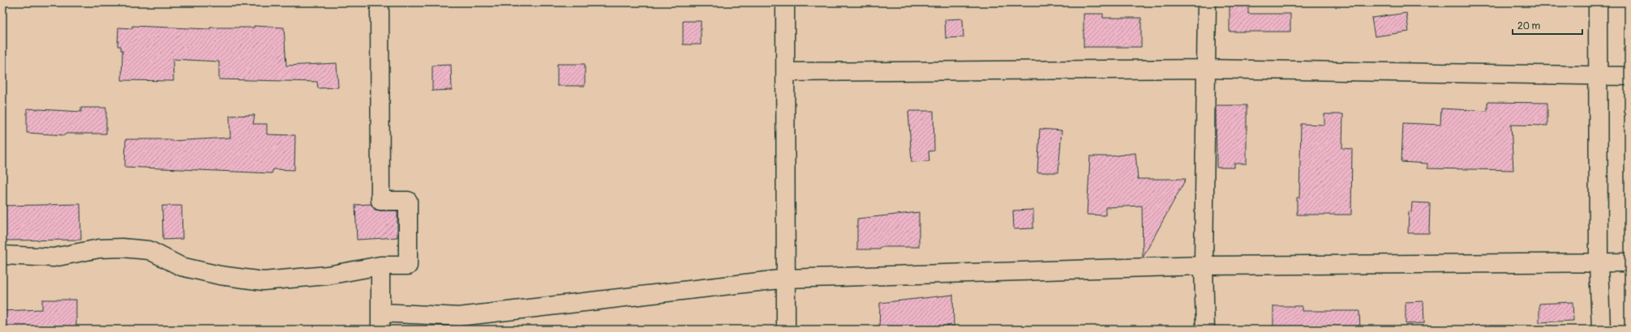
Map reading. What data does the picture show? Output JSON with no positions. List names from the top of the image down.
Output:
{
  "scale_bar": "20 m"
}
